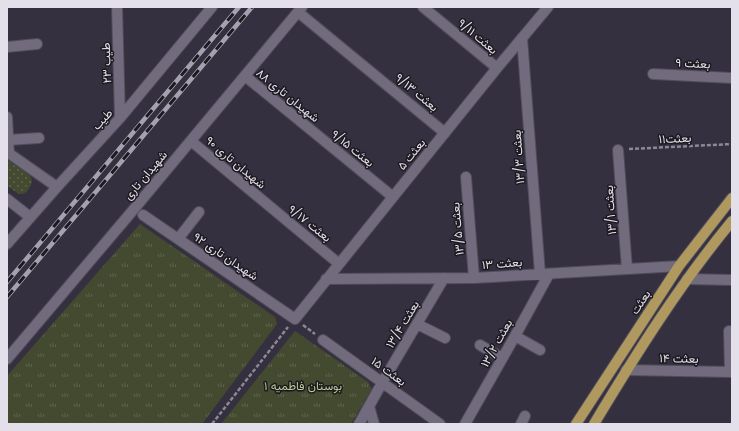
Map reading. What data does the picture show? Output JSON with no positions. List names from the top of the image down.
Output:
{
  "streets": {
    "main road": ["بعثت"],
    "street": [
      "بعثت ۹/۱۱",
      "طیب ۲۳",
      "بعثت ۹",
      "بعثت ۹/۱۳",
      "شهیدان تاری ۸۸",
      "طیب",
      "بعثت ۹/۱۵",
      "بعثت ۵",
      "بعثت ۱۳/۳",
      "شهیدان تاری ۹۰",
      "شهیدان تاری",
      "بعثت ۱۳/۱",
      "بعثت ۹/۱۷",
      "بعثت ۱۳/۵",
      "شهیدان تاری ۹۲",
      "بعثت ۱۳",
      "بعثت ۱۳/۴",
      "بعثت ۱۳/۲",
      "بعثت ۱۴",
      "بعثت ۱۵"
    ],
    "path": ["بعثت۱۱"]
  },
  "crossings": [
    ["بعثت ۹/۱۱", "بعثت ۵"],
    ["طیب ۲۳", "طیب"],
    ["بعثت ۹/۱۳", "بعثت ۵"],
    ["بعثت ۹/۱۳", "شهیدان تاری"],
    ["شهیدان تاری ۸۸", "بعثت ۹/۱۵"],
    ["شهیدان تاری ۸۸", "شهیدان تاری"],
    ["بعثت۱۱", "بعثت ۱۳/۱"],
    ["بعثت ۹/۱۵", "بعثت ۵"],
    ["بعثت ۵", "بعثت ۱۳/۳"],
    ["بعثت ۵", "بعثت ۹/۱۷"],
    ["بعثت ۵", "شهیدان تاری ۹۲"],
    ["بعثت ۵", "بعثت ۱۳"],
    ["بعثت ۱۳/۳", "بعثت ۱۳"],
    ["بعثت ۱۳/۳", "بعثت ۱۳/۲"],
    ["شهیدان تاری ۹۰", "شهیدان تاری"],
    ["شهیدان تاری ۹۰", "بعثت ۹/۱۷"],
    ["بعثت ۱۳/۱", "بعثت ۱۳"],
    ["بعثت ۱۳/۵", "بعثت ۱۳"],
    ["بعثت ۱۳", "بعثت"],
    ["بعثت ۱۳", "بعثت ۱۳/۴"],
    ["بعثت ۱۳", "بعثت ۱۳/۲"],
    ["بعثت ۱۳/۴", "بعثت ۱۵"]
  ],
  "parks": ["بوستان فاطمیه ۱"]
}
